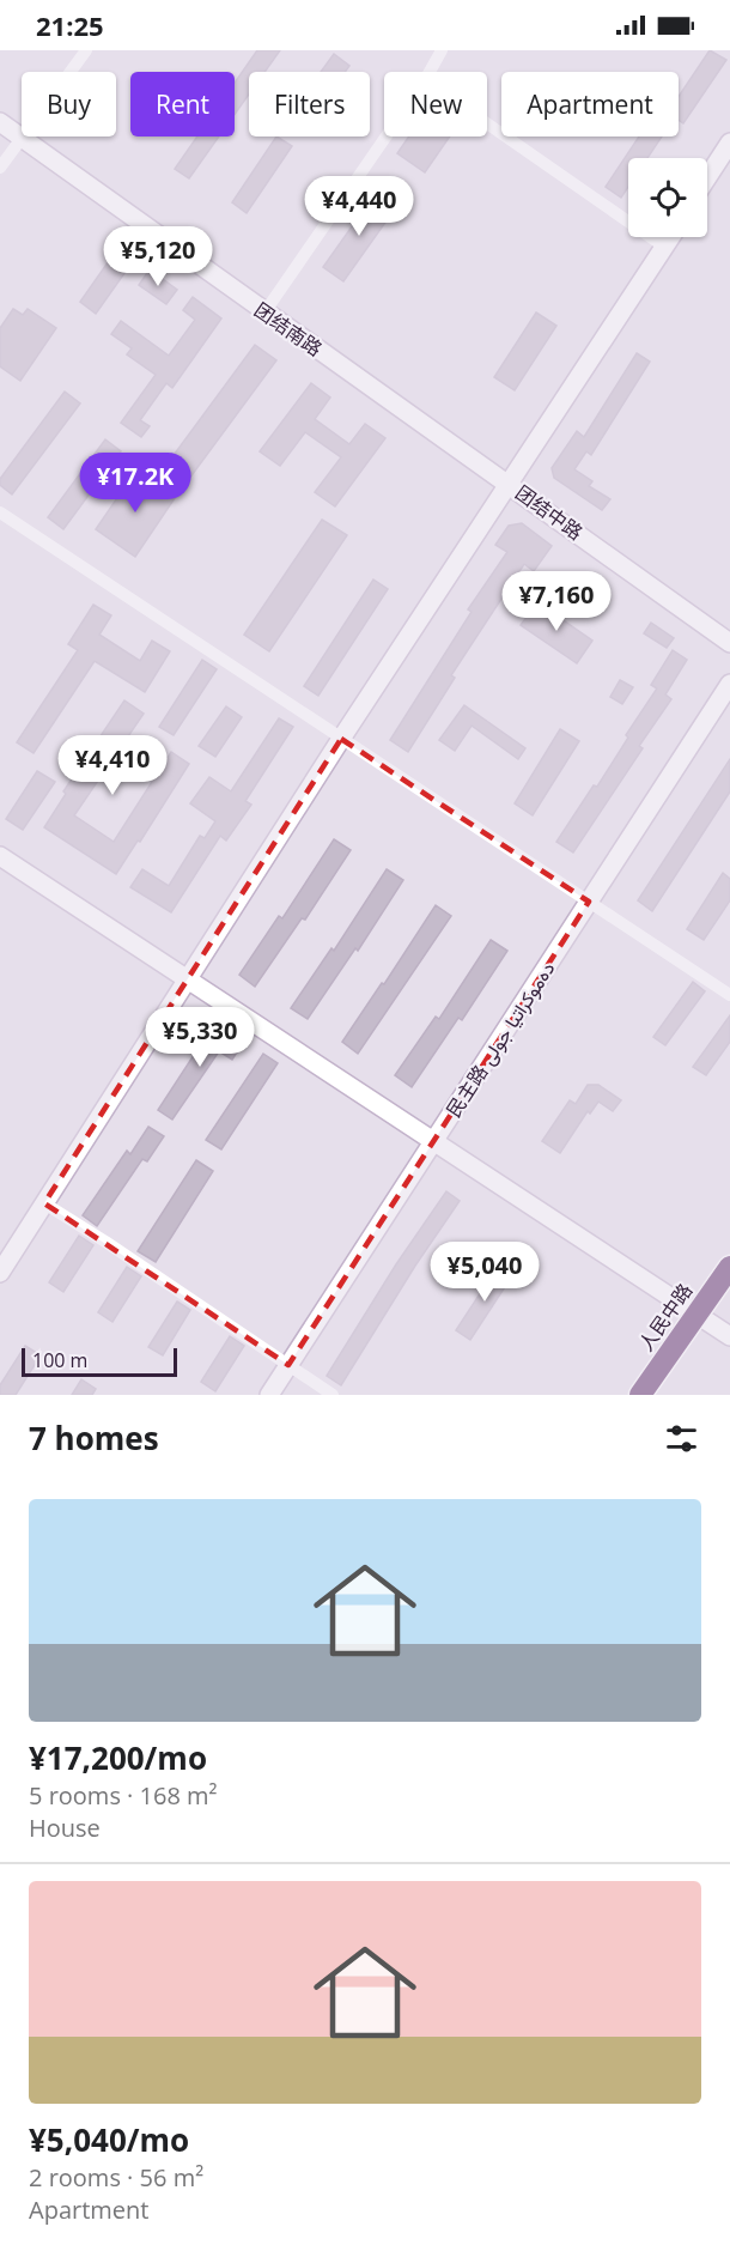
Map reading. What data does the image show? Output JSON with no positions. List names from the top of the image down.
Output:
{
  "streets": {
    "highway": ["人民中路"],
    "street": ["团结南路", "团结中路", "民主路 دەموكراتيا جولى"]
  },
  "crossings": [
    ["团结南路", "团结中路"]
  ],
  "scale_bar": "100 m",
  "page": {
    "status": "21:25",
    "chip": [
      "Buy",
      "Rent",
      "Filters",
      "New",
      "Apartment"
    ],
    "price": [
      "¥4,440",
      "¥5,120",
      "¥17.2K",
      "¥7,160",
      "¥4,410",
      "¥5,330",
      "¥5,040"
    ],
    "scale": "100 m",
    "heading": "7 homes",
    "list": [
      {
        "name": "¥17,200/mo",
        "note": "5 rooms · 168 m² · House"
      },
      {
        "name": "¥5,040/mo",
        "note": "2 rooms · 56 m² · Apartment"
      }
    ]
  }
}
